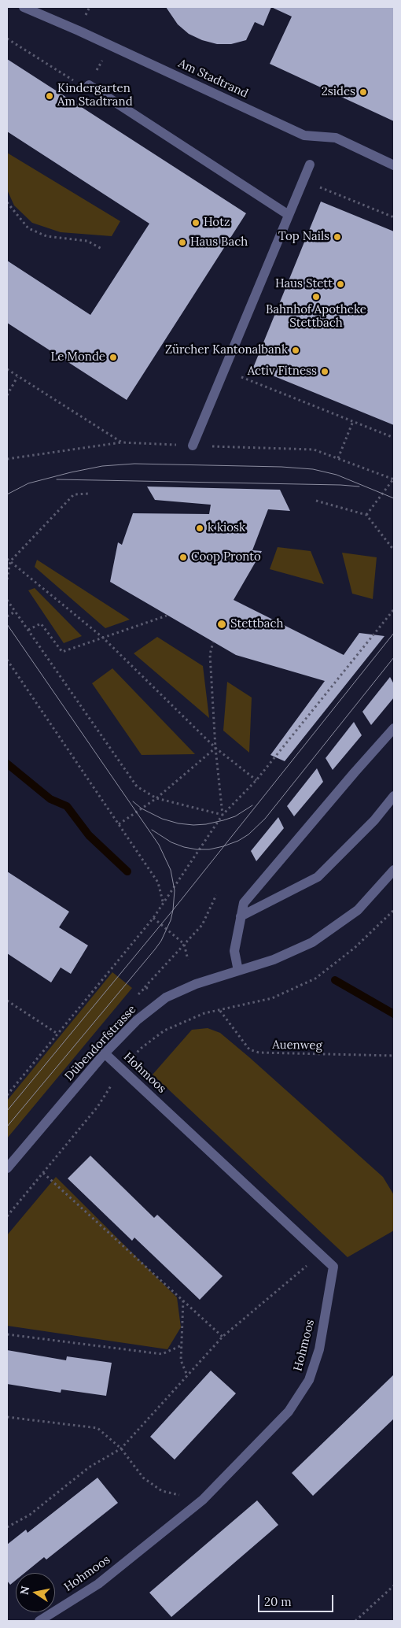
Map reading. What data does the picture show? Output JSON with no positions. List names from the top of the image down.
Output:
{
  "streets": {
    "street": ["Am Stadtrand", "Dübendorfstrasse", "Hohmoos"],
    "path": ["Auenweg"]
  },
  "crossings": [
    ["Dübendorfstrasse", "Hohmoos"]
  ],
  "places": [
    "2sides",
    "Kindergarten Am Stadtrand",
    "Hotz",
    "Top Nails",
    "Haus Bach",
    "Haus Stett",
    "Bahnhof Apotheke Stettbach",
    "Zürcher Kantonalbank",
    "Le Monde",
    "Activ Fitness",
    "k kiosk",
    "Coop Pronto",
    "Stettbach"
  ],
  "scale_bar": "20 m",
  "north": "left"
}
